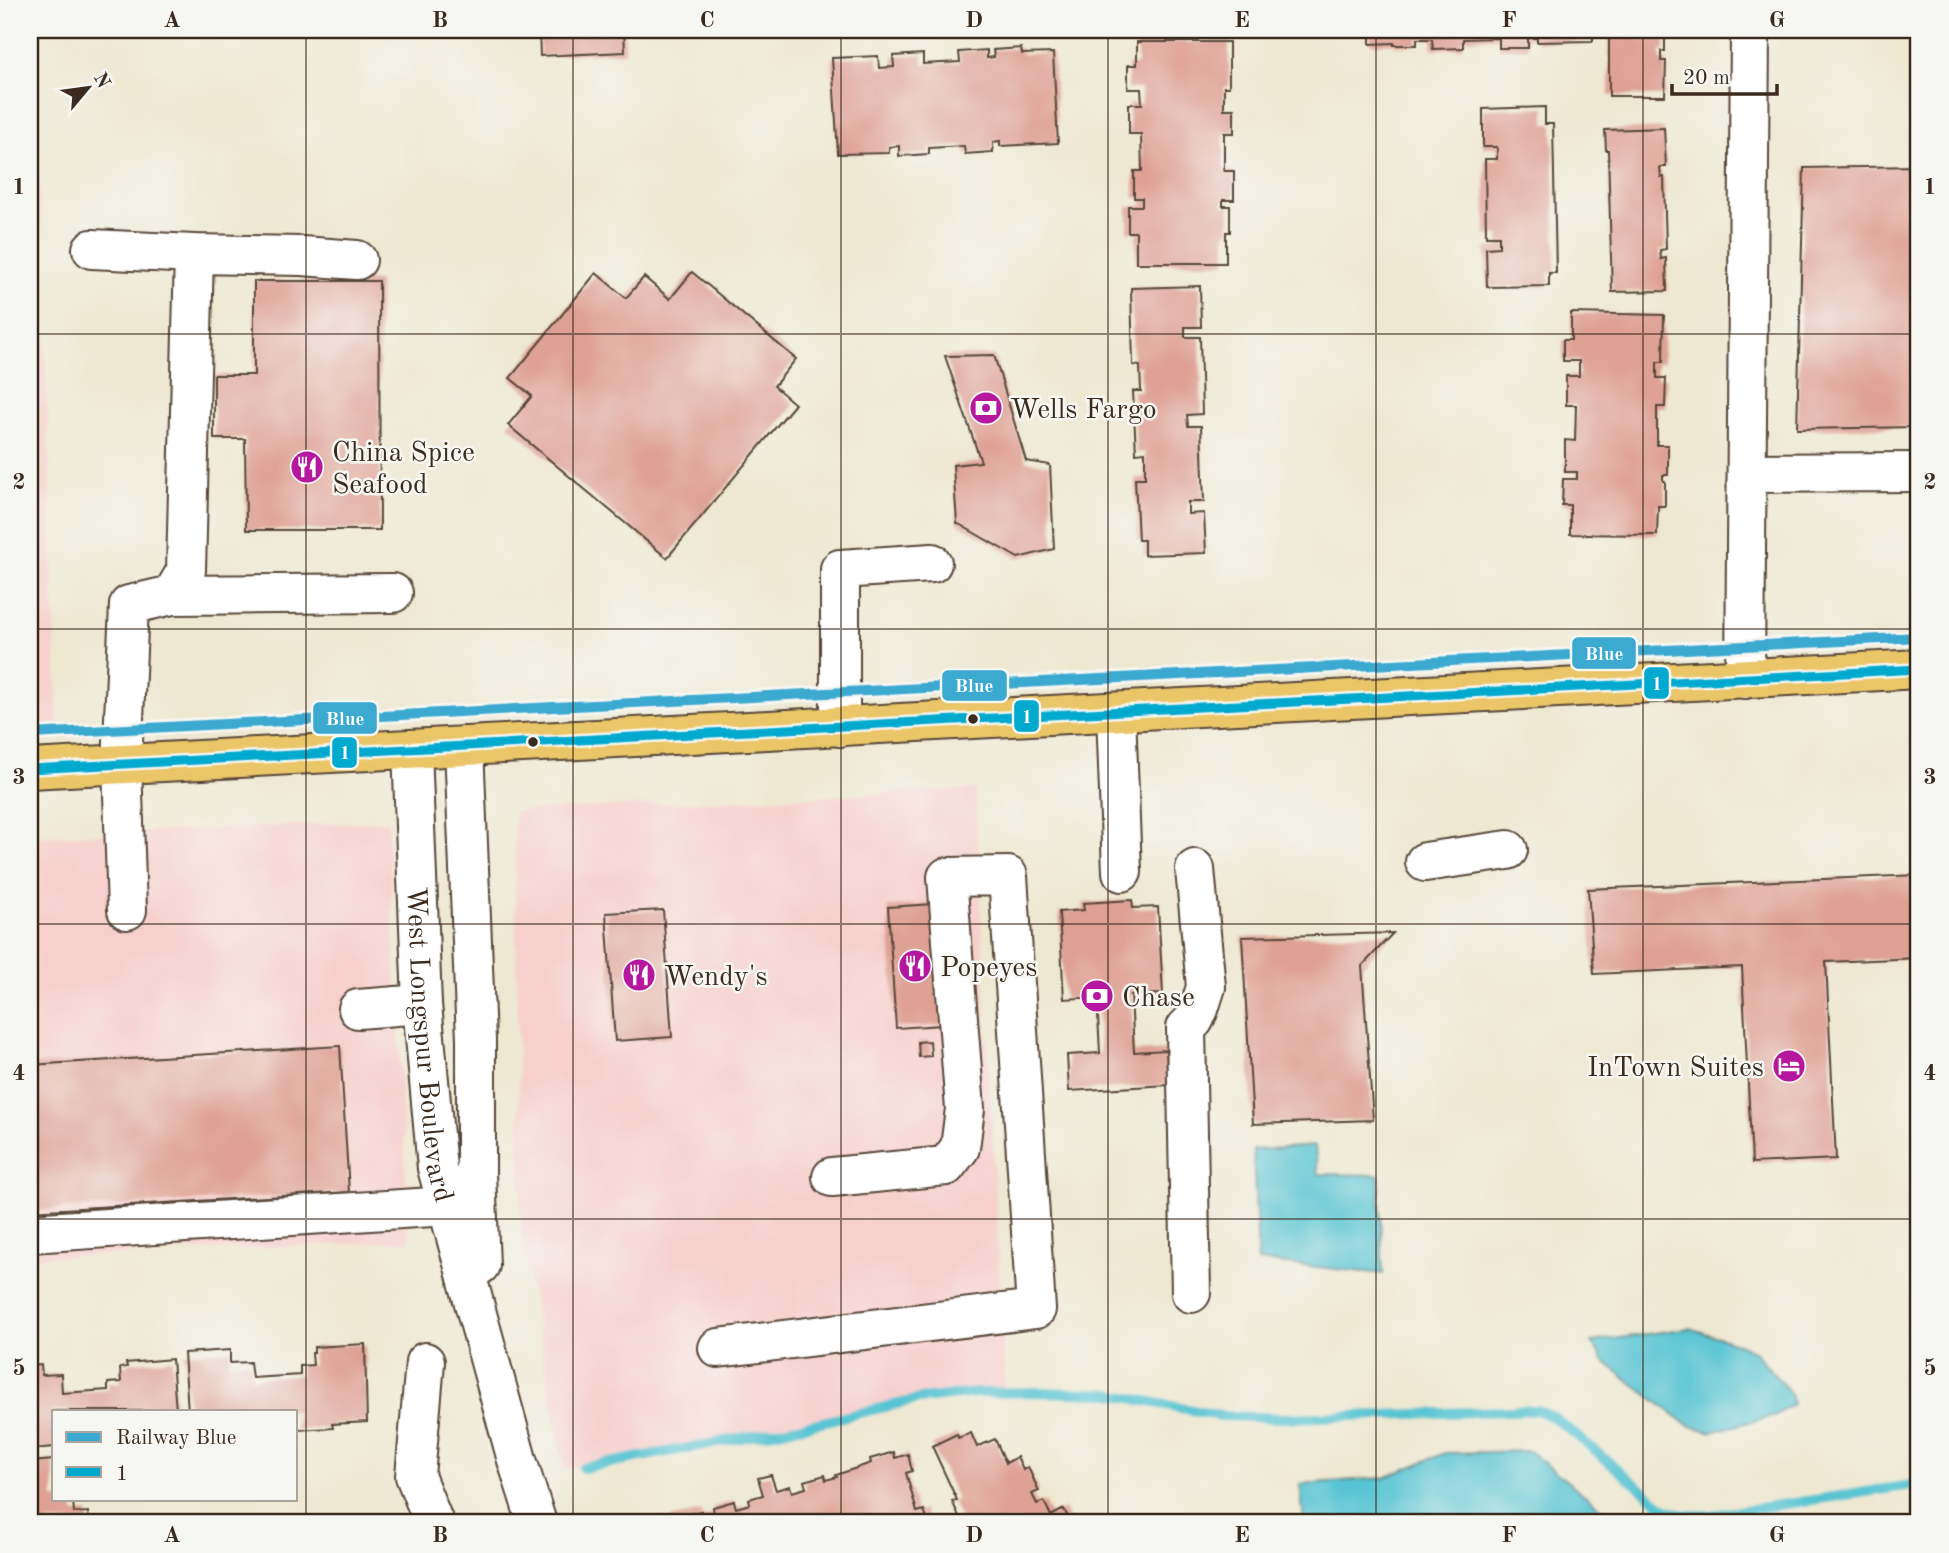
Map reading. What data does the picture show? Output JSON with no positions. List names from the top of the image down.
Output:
{
  "streets": {
    "street": ["West Longspur Boulevard"]
  },
  "places": {
    "bank": ["Wells Fargo", "Chase"],
    "restaurant": ["China Spice Seafood", "Popeyes", "Wendy's"],
    "hotel": ["InTown Suites"]
  },
  "lines": ["rail line Blue", "transit line 1"],
  "legend": ["Railway Blue", "1"],
  "scale_bar": "20 m",
  "north": "top right",
  "grid": {
    "columns": [
      "A",
      "B",
      "C",
      "D",
      "E",
      "F",
      "G"
    ],
    "rows": [
      "1",
      "2",
      "3",
      "4",
      "5"
    ]
  }
}
